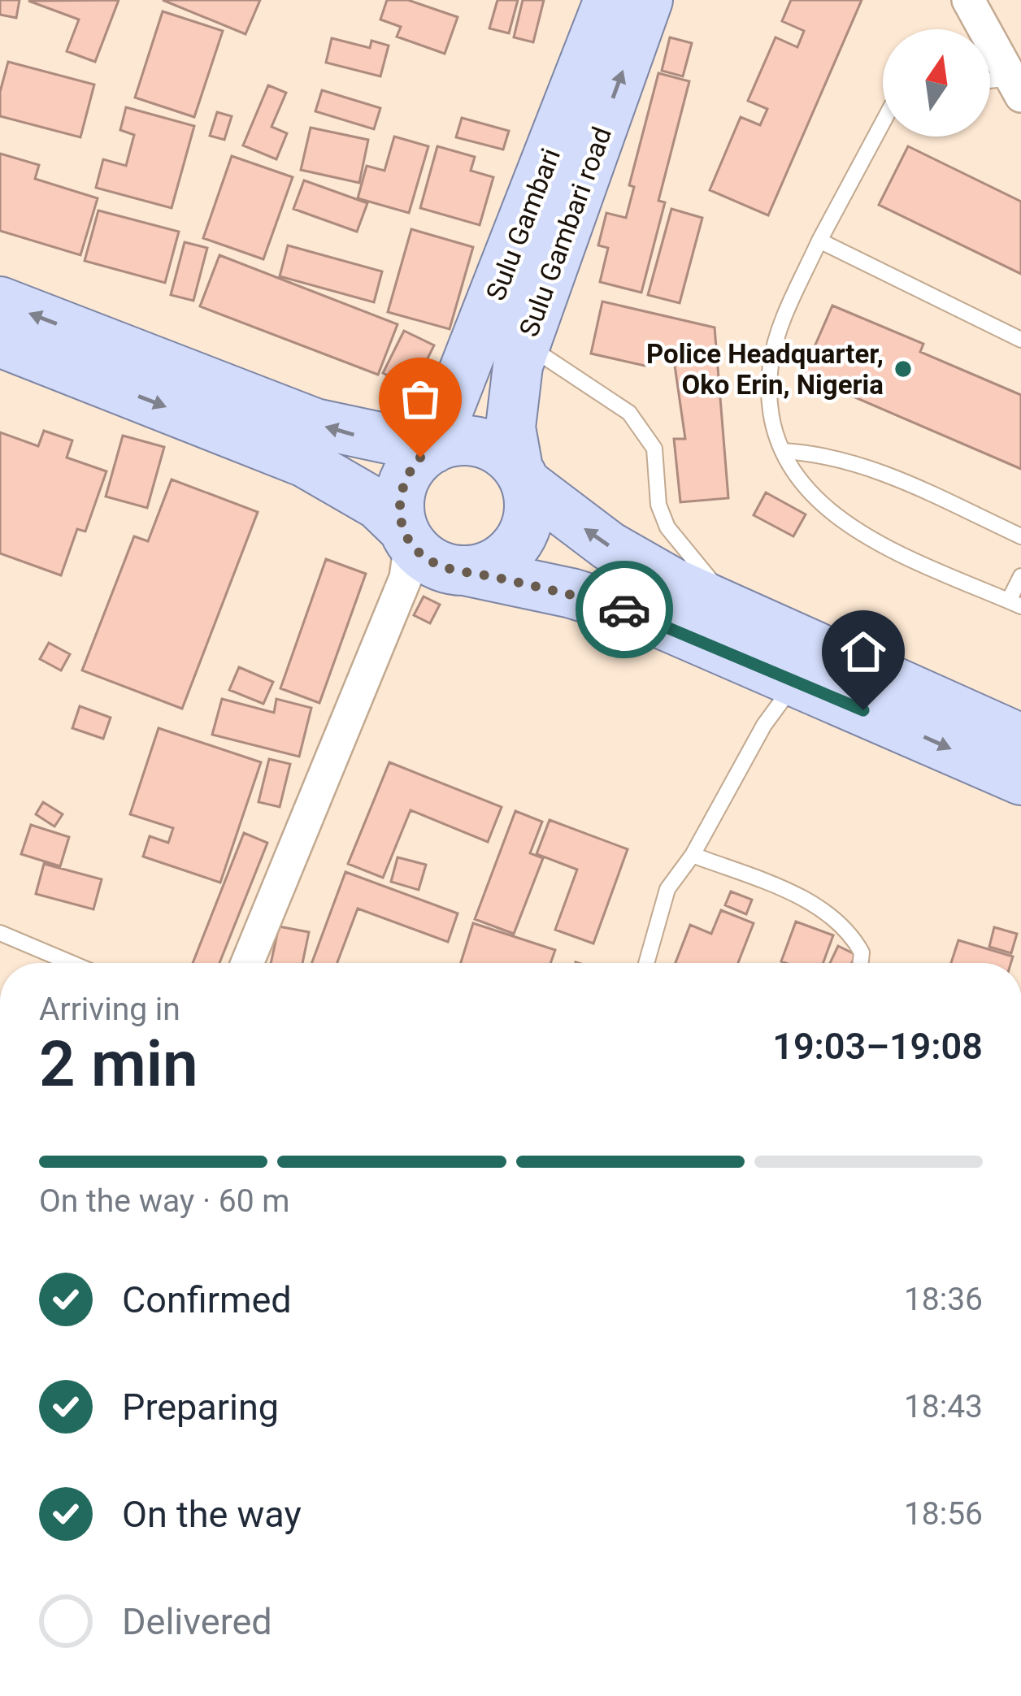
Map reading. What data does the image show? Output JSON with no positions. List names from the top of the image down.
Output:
{
  "streets": {
    "main road": ["Sulu Gambari", "Sulu Gambari road"]
  },
  "crossings": [
    ["Sulu Gambari", "Sulu Gambari road"]
  ],
  "one_way": ["Sulu Gambari road"],
  "places": ["Police Headquarter, Oko Erin, Nigeria"],
  "north": "top",
  "page": {
    "heading": ["2 min", "Arriving in", "19:03–19:08"],
    "bar": "On the way · 60 m",
    "list": [
      ["Confirmed", "18:36"],
      ["Preparing", "18:43"],
      ["On the way", "18:56"],
      "Delivered"
    ]
  }
}
